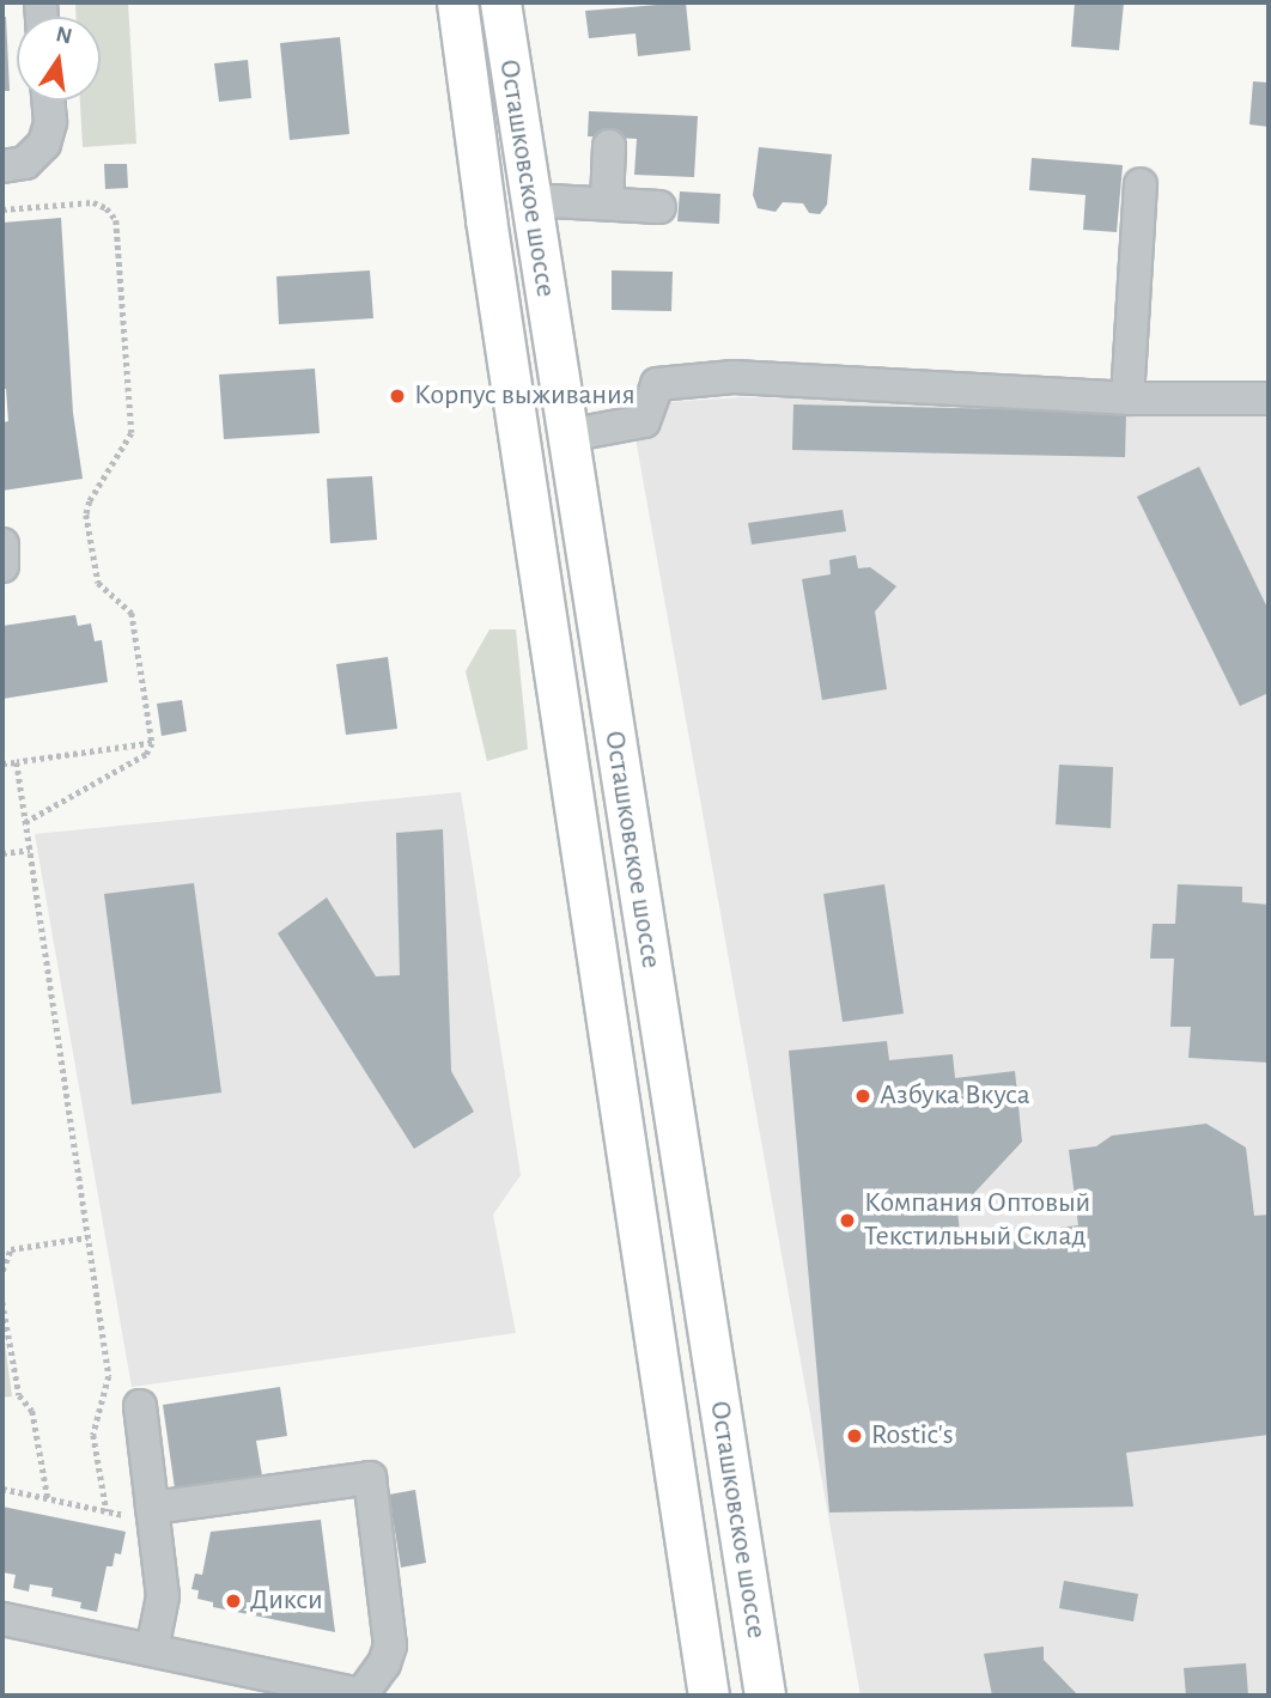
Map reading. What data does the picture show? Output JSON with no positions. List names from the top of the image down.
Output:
{
  "streets": {
    "main road": ["Осташковское шоссе"]
  },
  "places": [
    "Корпус выживания",
    "Азбука Вкуса",
    "Компания Оптовый Текстильный Склад",
    "Rostic's",
    "Дикси"
  ],
  "north": "top"
}
